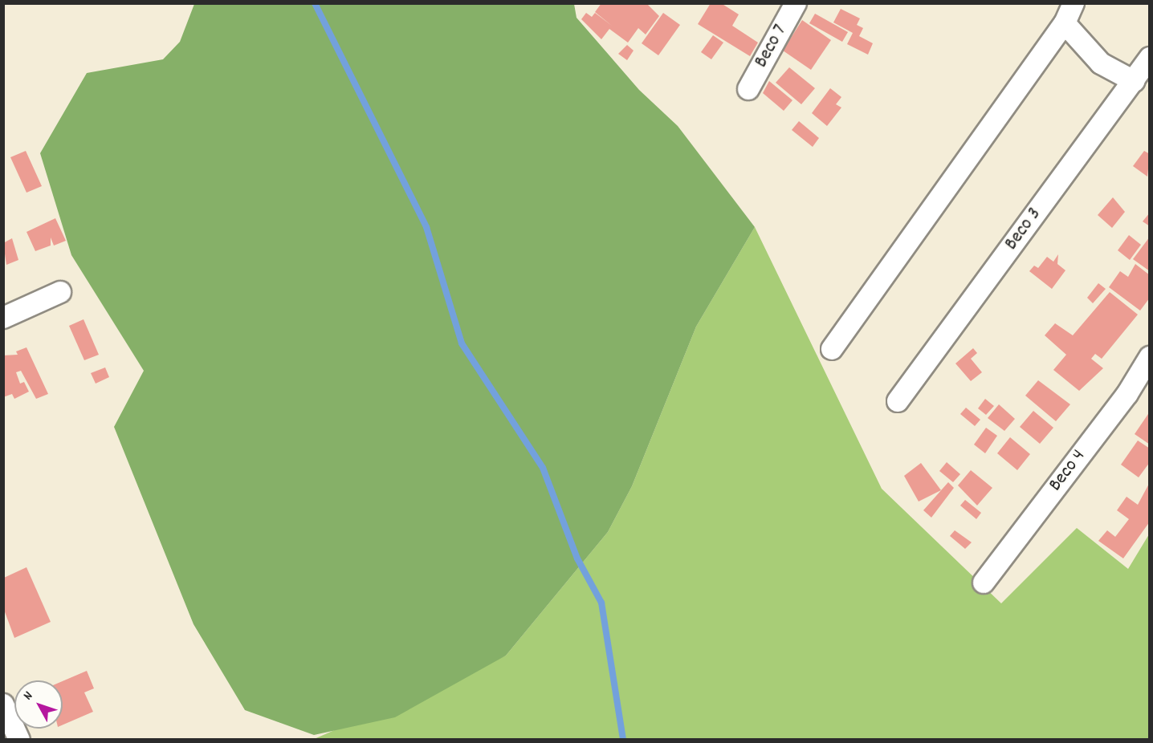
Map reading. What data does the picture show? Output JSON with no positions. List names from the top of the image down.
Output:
{
  "streets": {
    "street": ["Beco 7", "Beco 3", "Beco 4"]
  },
  "north": "top left"
}
